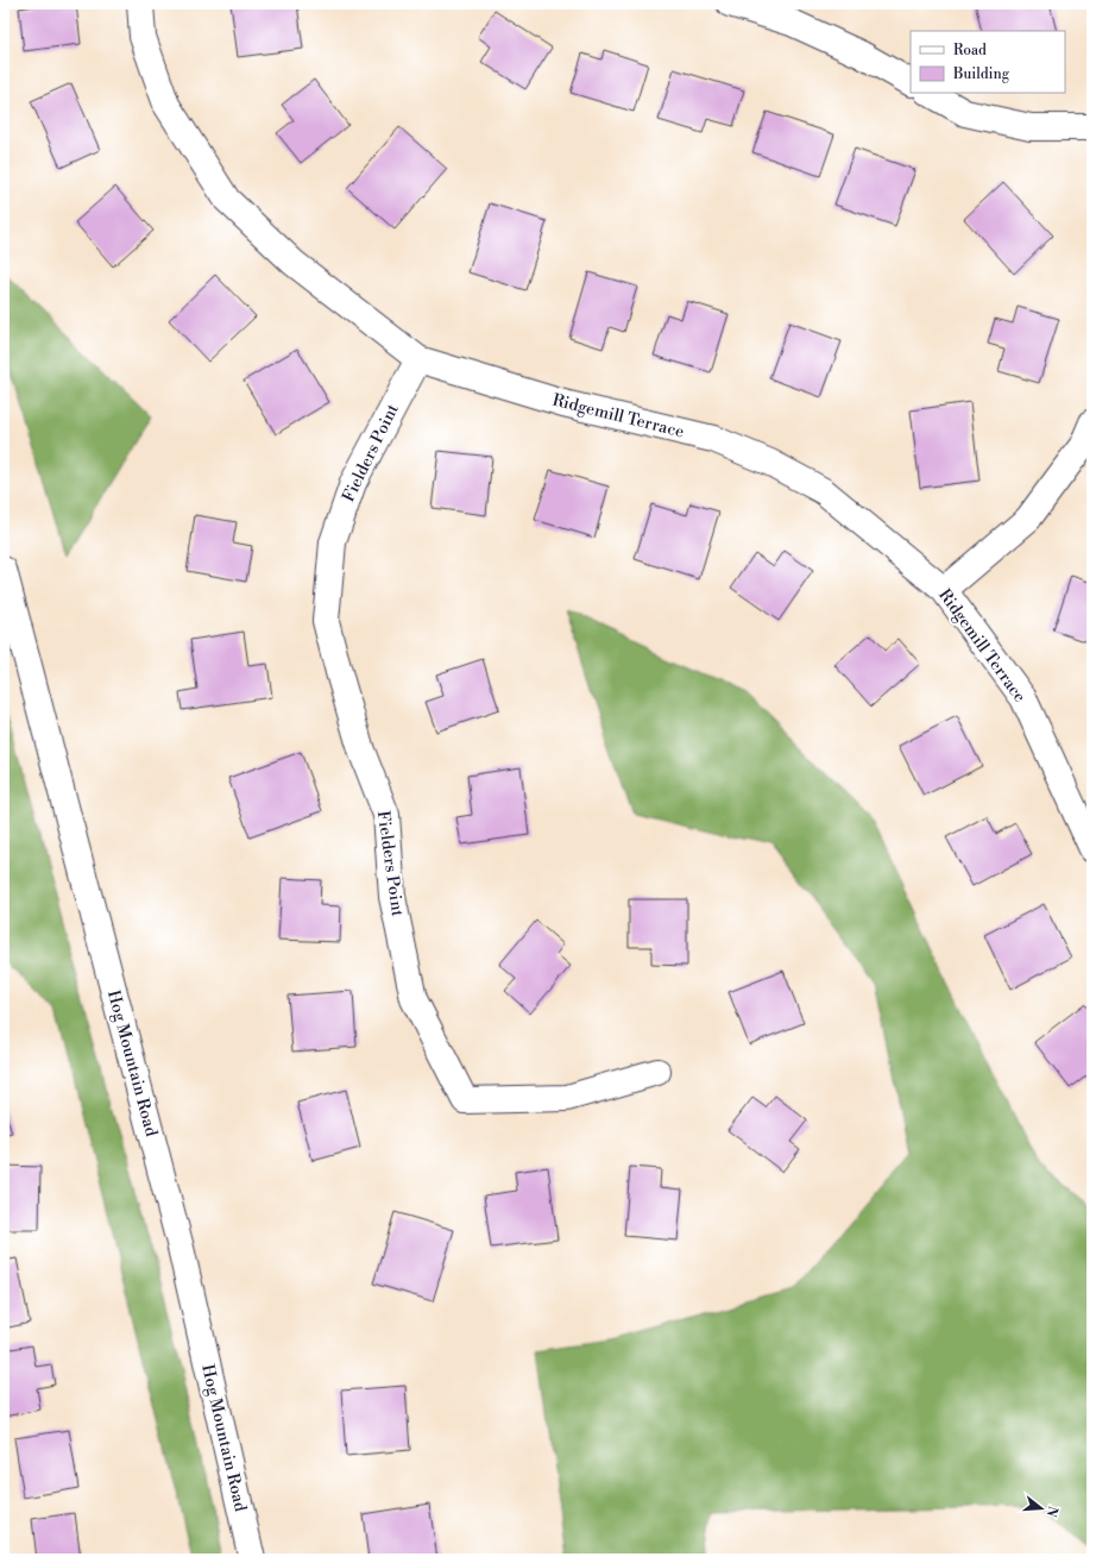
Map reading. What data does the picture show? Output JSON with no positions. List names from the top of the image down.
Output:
{
  "streets": {
    "street": ["Ridgemill Terrace", "Fielders Point", "Hog Mountain Road"]
  },
  "crossings": [
    ["Ridgemill Terrace", "Fielders Point"]
  ],
  "legend": ["Road", "Building"],
  "north": "right"
}
